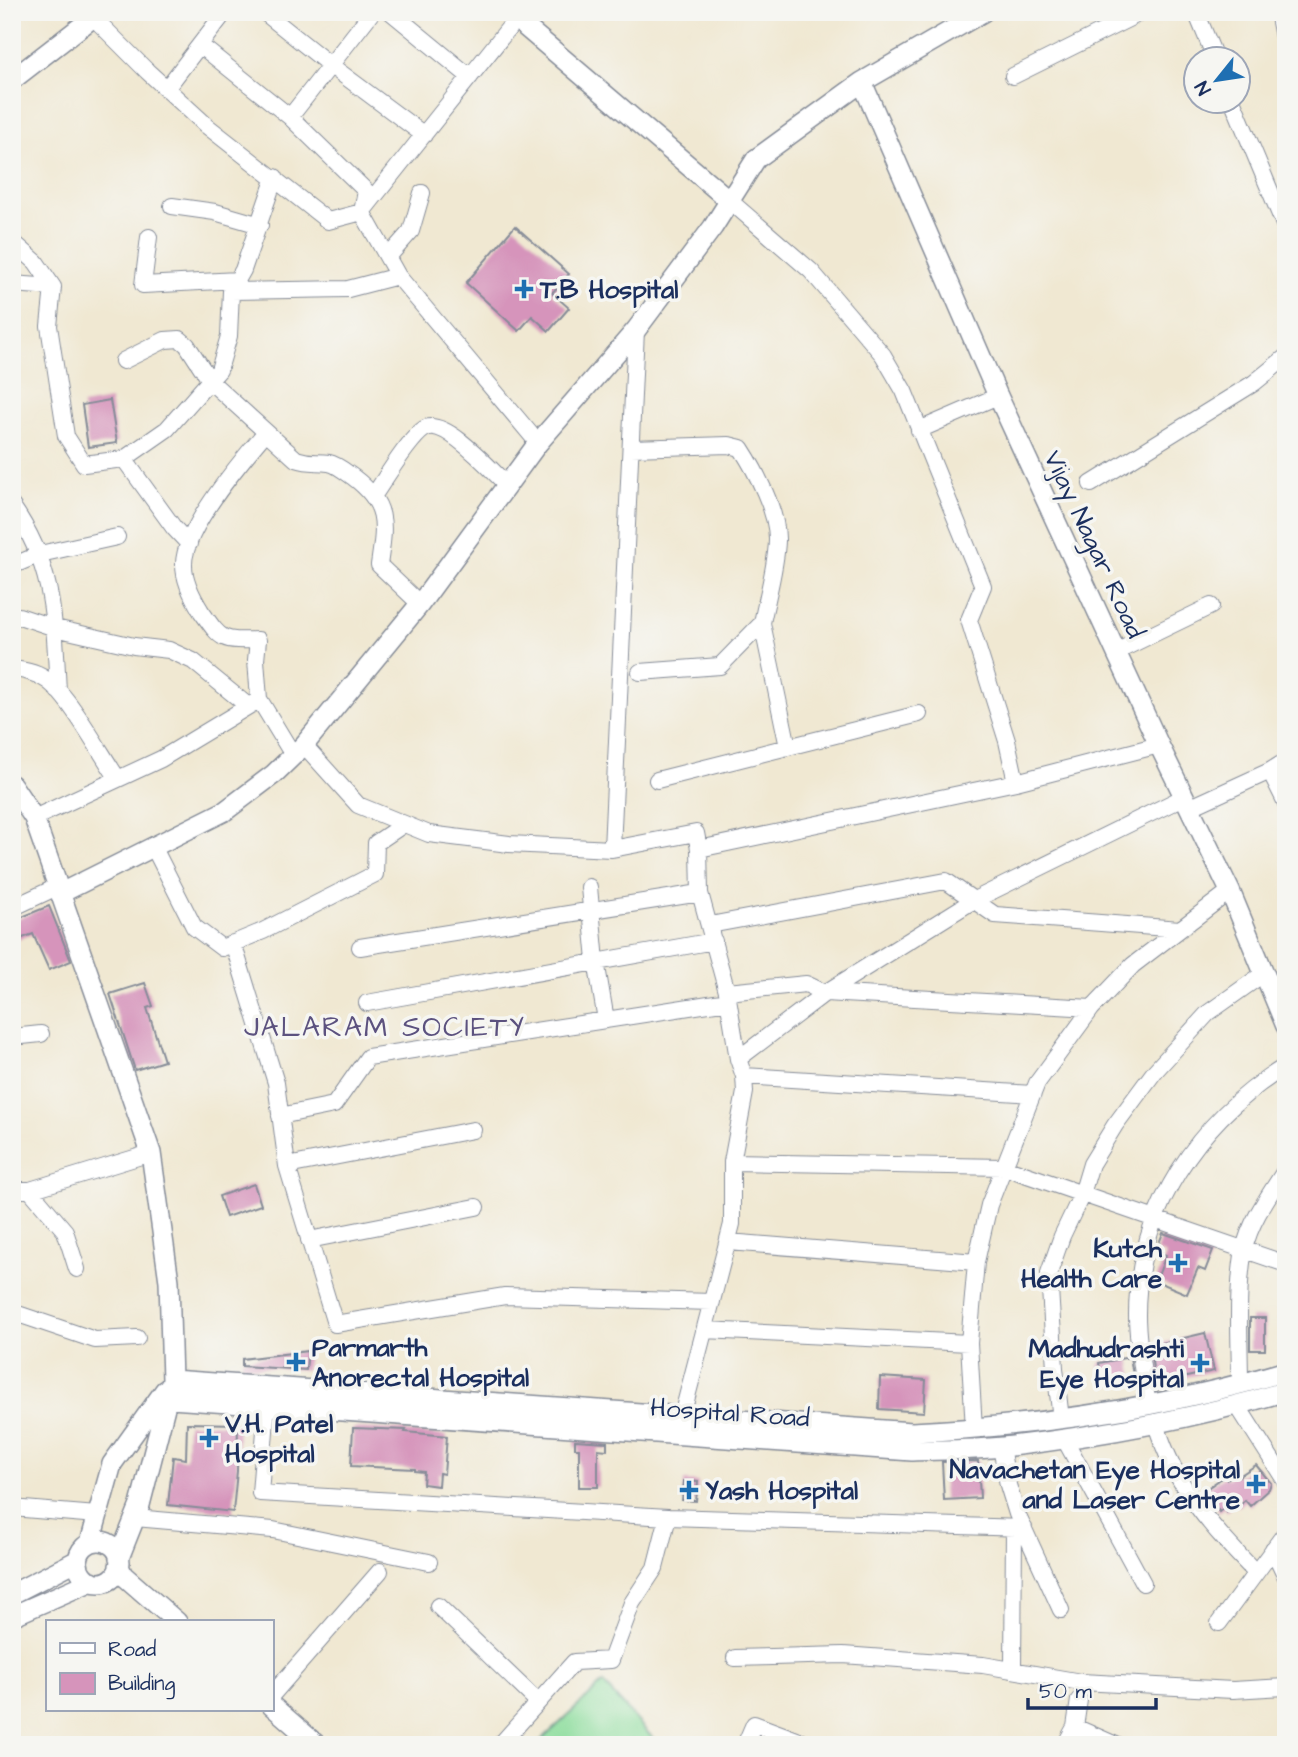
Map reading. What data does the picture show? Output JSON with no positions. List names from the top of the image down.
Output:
{
  "streets": {
    "street": ["Vijay Nagar Road", "Hospital Road"]
  },
  "districts": ["JALARAM SOCIETY"],
  "places": {
    "health": [
      "T.B Hospital",
      "Kutch Health Care",
      "Parmarth Anorectal Hospital",
      "Madhudrashti Eye Hospital",
      "V.H. Patel Hospital",
      "Navachetan Eye Hospital and Laser Centre",
      "Yash Hospital"
    ]
  },
  "legend": ["Road", "Building"],
  "scale_bar": "50 m",
  "north": "bottom left"
}
